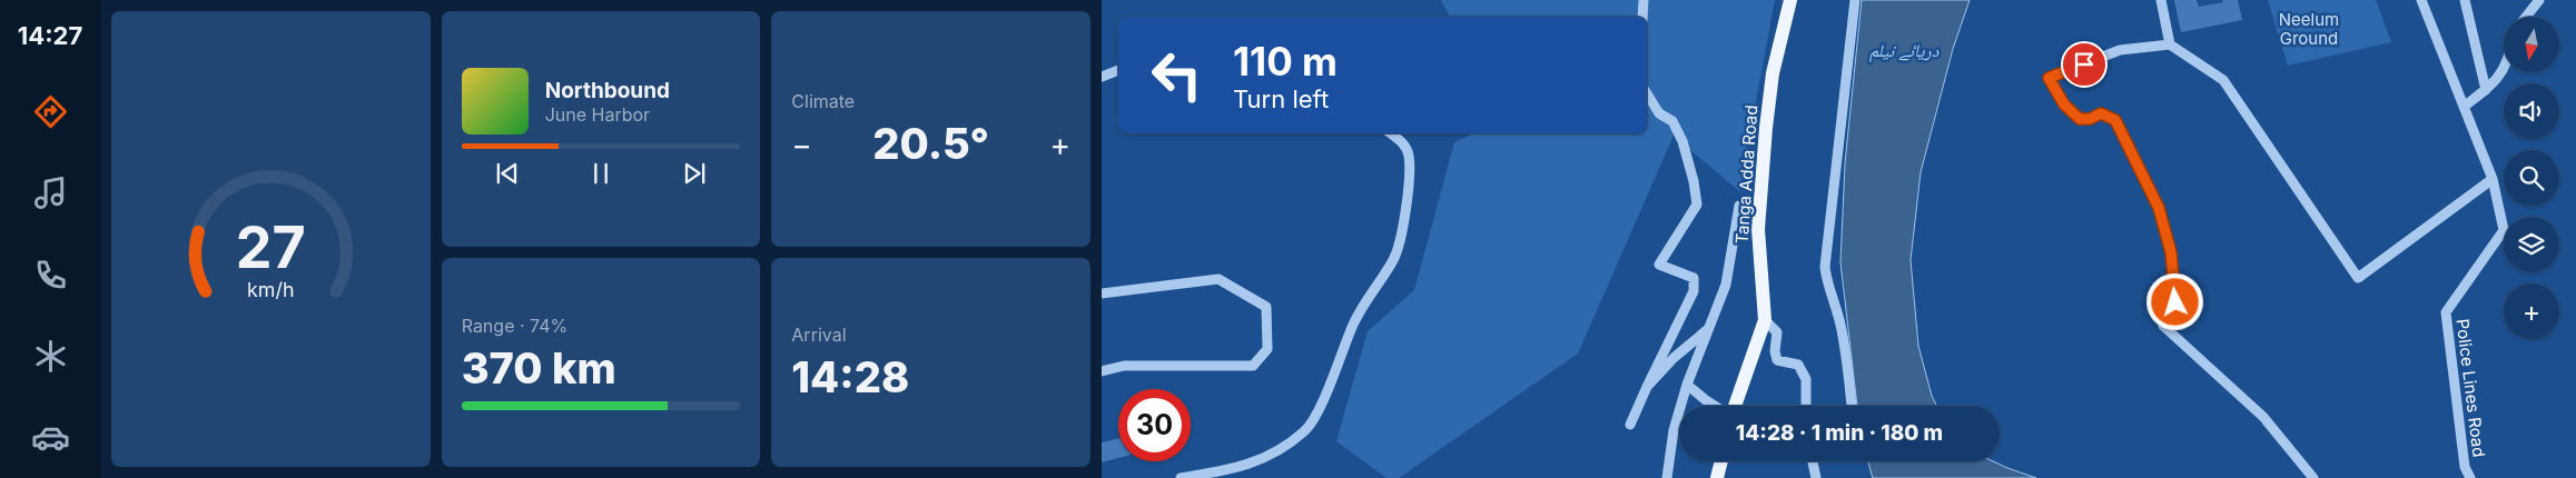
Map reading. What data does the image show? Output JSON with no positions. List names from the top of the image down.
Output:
{
  "streets": {
    "main road": ["Tanga Adda Road"],
    "street": ["Police Lines Road"]
  },
  "water": ["دریائے نیلم"],
  "parks": ["Neelum Ground"],
  "north": "bottom",
  "page": {
    "tabs": "14:27",
    "tile": [
      "Climate",
      ["Range · 74%", "370 km"],
      ["Arrival", "14:28"]
    ],
    "map_buttons": "+",
    "turn": ["110 m", "Turn left"],
    "song": ["Northbound", "June Harbor"],
    "heat": ["−", "20.5°", "+"],
    "limit": "30",
    "trip": "14:28 · 1 min · 180 m",
    "gauge": ["27", "km/h"]
  }
}
